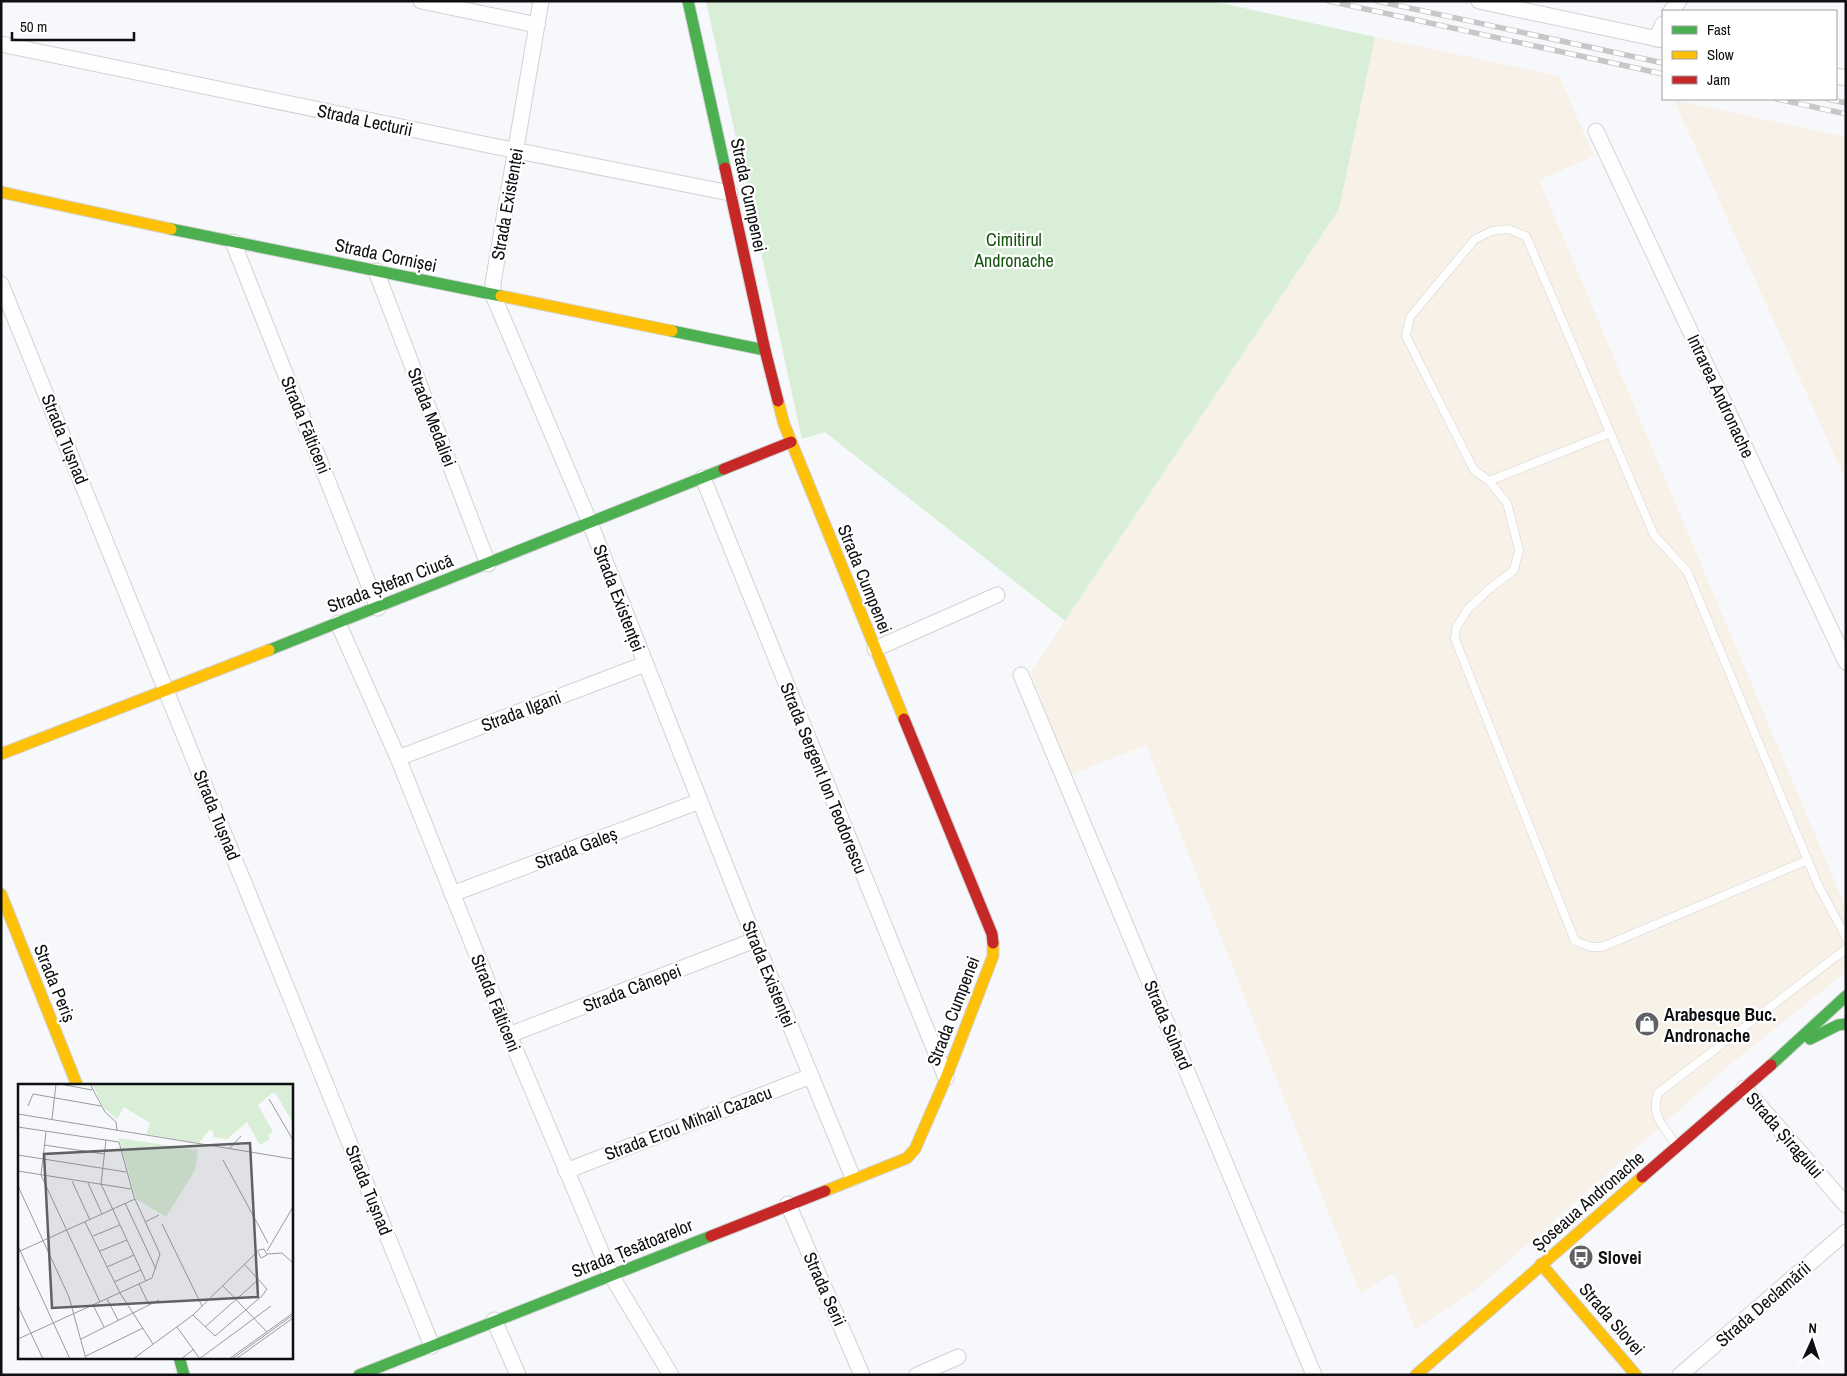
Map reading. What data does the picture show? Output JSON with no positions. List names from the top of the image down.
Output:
{
  "streets": {
    "street": [
      "Strada Lecturii",
      "Strada Cumpenei",
      "Strada Existenței",
      "Strada Cornișei",
      "Intrarea Andronache",
      "Strada Medaliei",
      "Strada Fălticeni",
      "Strada Tușnad",
      "Strada Ștefan Ciucă",
      "Strada Ilgani",
      "Strada Sergent Ion Teodorescu",
      "Strada Galeș",
      "Strada Periș",
      "Strada Cânepei",
      "Strada Suhard",
      "Strada Erou Mihail Cazacu",
      "Strada Șiragului",
      "Șoseaua Andronache",
      "Strada Țesătoarelor",
      "Strada Serii",
      "Strada Declamării",
      "Strada Slovei"
    ]
  },
  "crossings": [
    ["Strada Lecturii", "Strada Cumpenei"],
    ["Strada Lecturii", "Strada Existenței"],
    ["Strada Cumpenei", "Strada Cornișei"],
    ["Strada Cumpenei", "Strada Ștefan Ciucă"],
    ["Strada Cumpenei", "Strada Sergent Ion Teodorescu"],
    ["Strada Cumpenei", "Strada Țesătoarelor"],
    ["Strada Existenței", "Strada Cornișei"],
    ["Strada Existenței", "Strada Ștefan Ciucă"],
    ["Strada Existenței", "Strada Ilgani"],
    ["Strada Existenței", "Strada Galeș"],
    ["Strada Existenței", "Strada Cânepei"],
    ["Strada Existenței", "Strada Erou Mihail Cazacu"],
    ["Strada Existenței", "Strada Țesătoarelor"],
    ["Strada Cornișei", "Strada Medaliei"],
    ["Strada Cornișei", "Strada Fălticeni"],
    ["Strada Medaliei", "Strada Ștefan Ciucă"],
    ["Strada Fălticeni", "Strada Ștefan Ciucă"],
    ["Strada Fălticeni", "Strada Ilgani"],
    ["Strada Fălticeni", "Strada Galeș"],
    ["Strada Fălticeni", "Strada Cânepei"],
    ["Strada Fălticeni", "Strada Erou Mihail Cazacu"],
    ["Strada Fălticeni", "Strada Țesătoarelor"],
    ["Strada Tușnad", "Strada Ștefan Ciucă"],
    ["Strada Tușnad", "Strada Țesătoarelor"],
    ["Strada Ștefan Ciucă", "Strada Sergent Ion Teodorescu"],
    ["Strada Șiragului", "Șoseaua Andronache"],
    ["Șoseaua Andronache", "Strada Slovei"],
    ["Strada Țesătoarelor", "Strada Serii"]
  ],
  "parks": ["Cimitirul Andronache"],
  "places": {
    "shop": ["Arabesque Buc. Andronache"],
    "bus stop": ["Slovei"]
  },
  "legend": ["Fast", "Slow", "Jam"],
  "scale_bar": "50 m",
  "north": "top"
}
